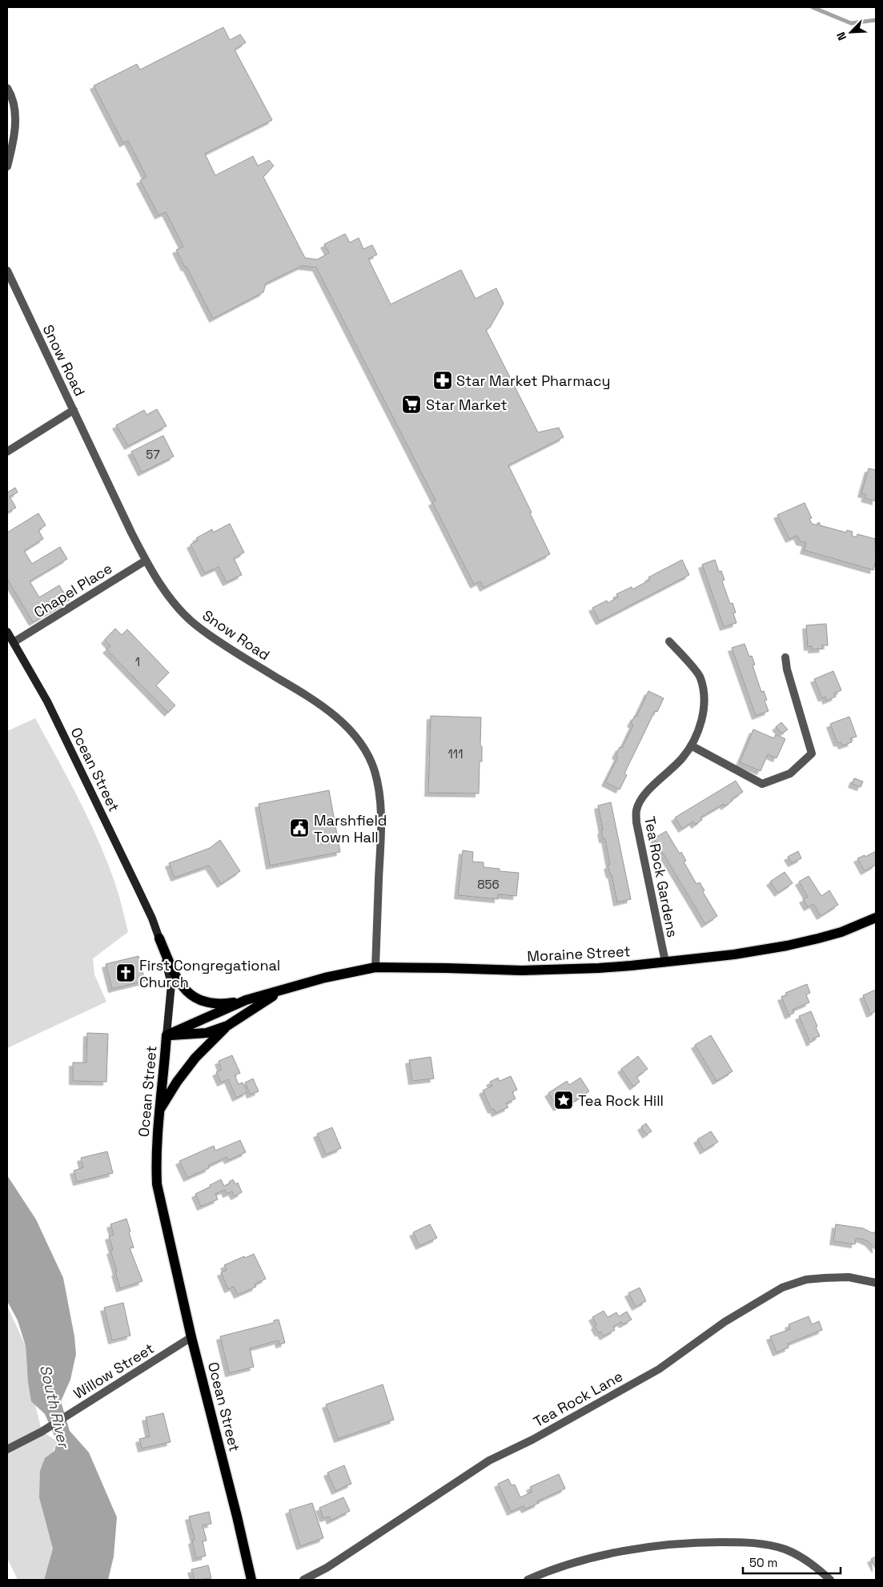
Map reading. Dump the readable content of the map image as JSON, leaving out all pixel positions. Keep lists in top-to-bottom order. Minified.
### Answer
{"streets":{"main road":["Ocean Street","Moraine Street"],"street":["Snow Road","Chapel Place","Tea Rock Gardens","Willow Street","Tea Rock Lane"]},"crossings":[["Snow Road","Chapel Place"],["Snow Road","Moraine Street"],["Chapel Place","Ocean Street"],["Ocean Street","Moraine Street"],["Ocean Street","Willow Street"],["Tea Rock Gardens","Moraine Street"]],"water":["South River"],"places":{"pharmacy":["Star Market Pharmacy"],"supermarket":["Star Market"],"public building":["Marshfield Town Hall"],"church":["First Congregational Church"],"place":["Tea Rock Hill"]},"house_numbers":["57","1","111","856"],"scale_bar":"50 m","north":"bottom left"}
